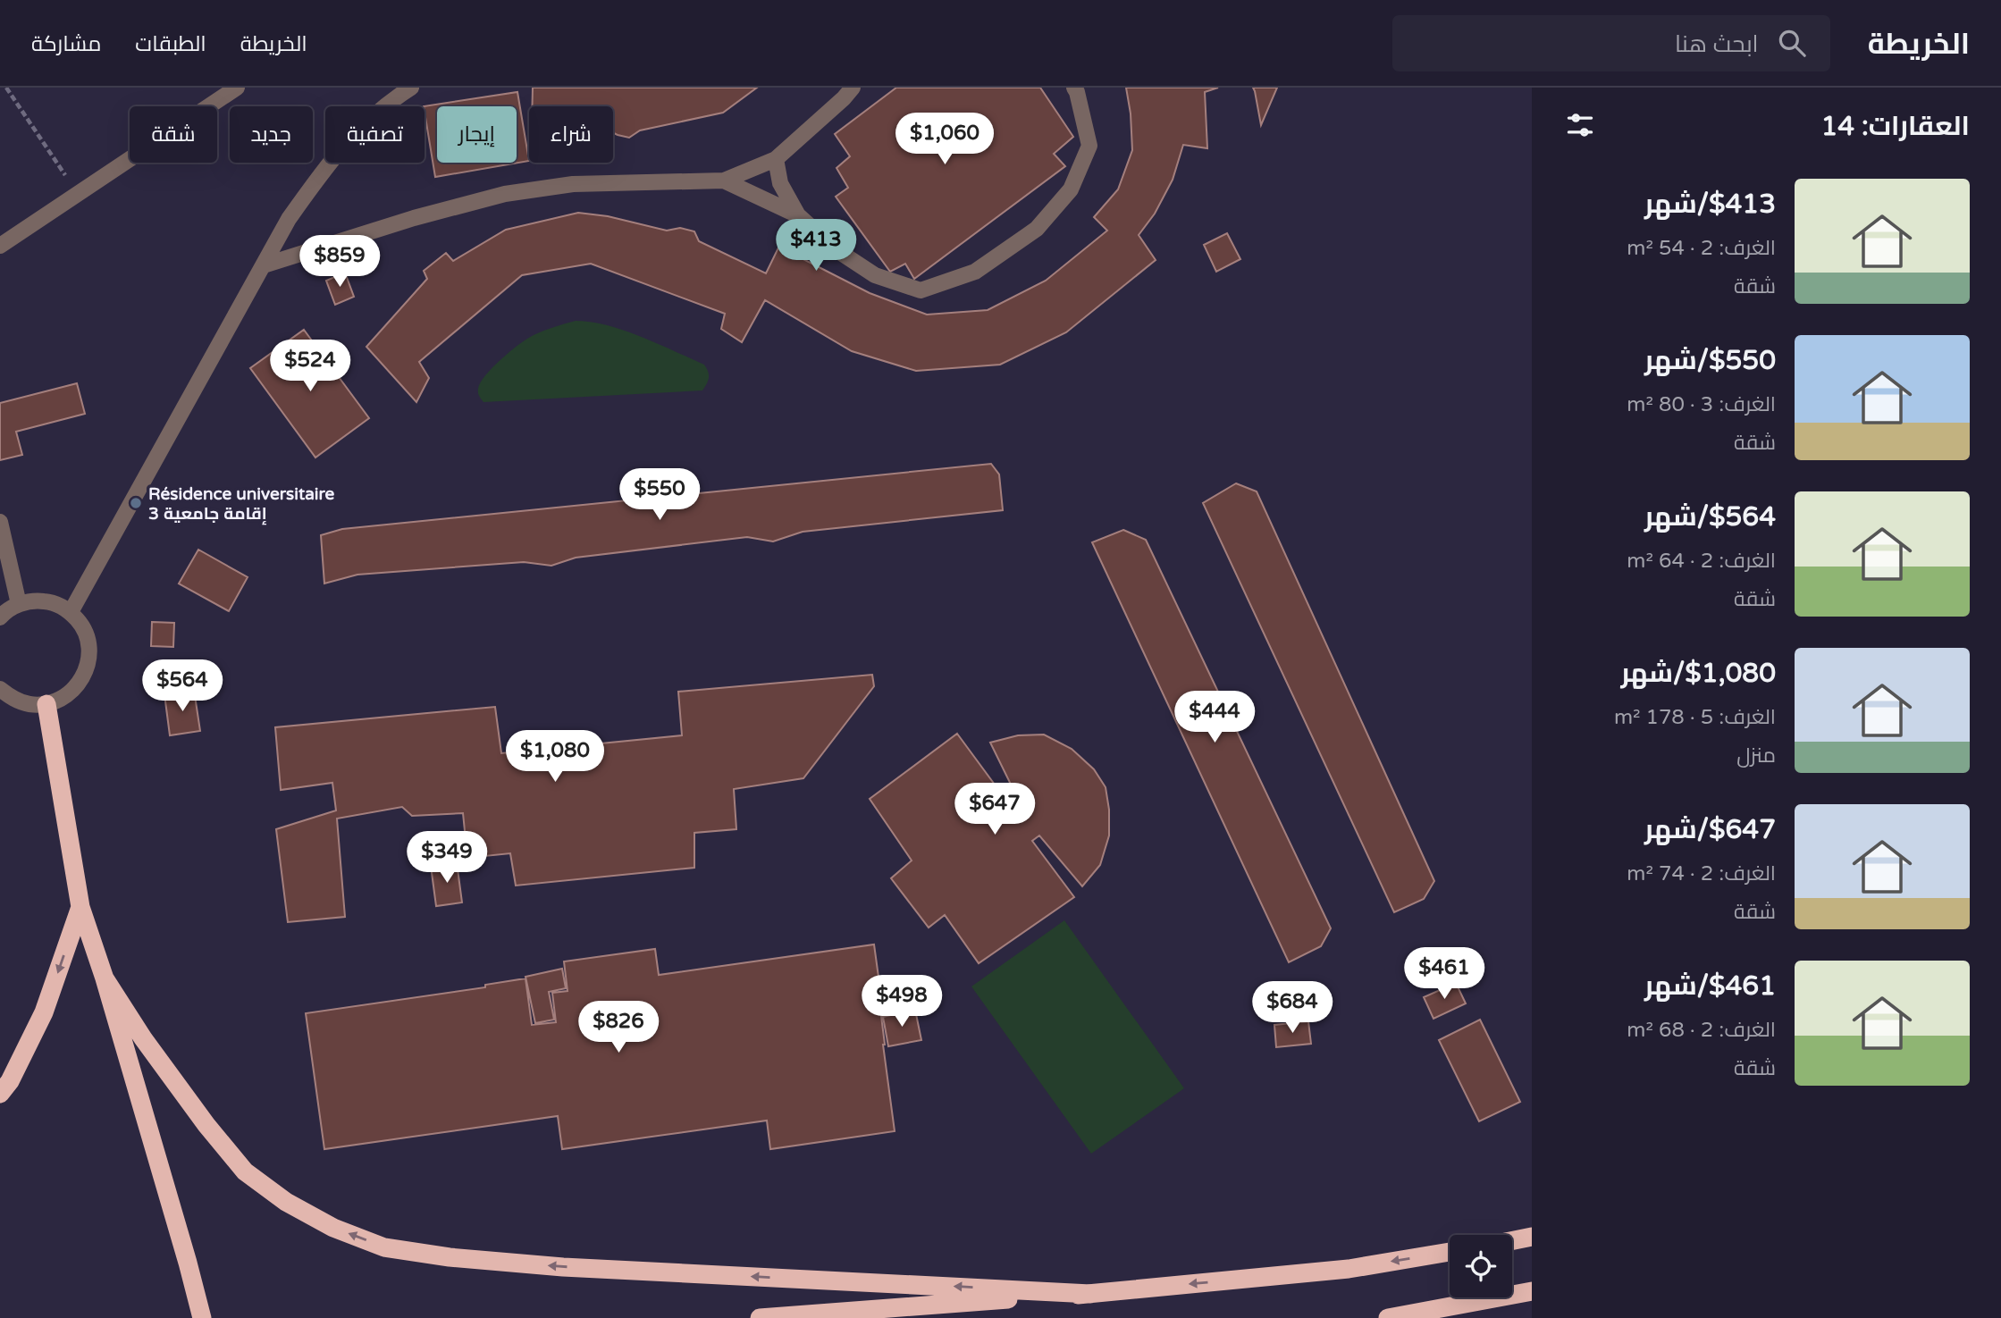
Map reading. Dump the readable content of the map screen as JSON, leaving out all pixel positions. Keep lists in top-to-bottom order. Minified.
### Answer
{"places":["Résidence universitaire إقامة جامعية 3"],"page":{"header":"الخريطة","search":"ابحث هنا","nav":["الخريطة","الطبقات","مشاركة"],"heading":"العقارات: 14","chip":["شراء","إيجار","تصفية","جديد","شقة"],"price":["$1,060","$413","$859","$524","$550","$564","$444","$1,080","$647","$349","$461","$498","$684","$826"],"list":[{"name":"$413/شهر","note":"الغرف: 2 · 54 m² · شقة"},{"name":"$550/شهر","note":"الغرف: 3 · 80 m² · شقة"},{"name":"$564/شهر","note":"الغرف: 2 · 64 m² · شقة"},{"name":"$1,080/شهر","note":"الغرف: 5 · 178 m² · منزل"},{"name":"$647/شهر","note":"الغرف: 2 · 74 m² · شقة"},{"name":"$461/شهر","note":"الغرف: 2 · 68 m² · شقة"}]}}
